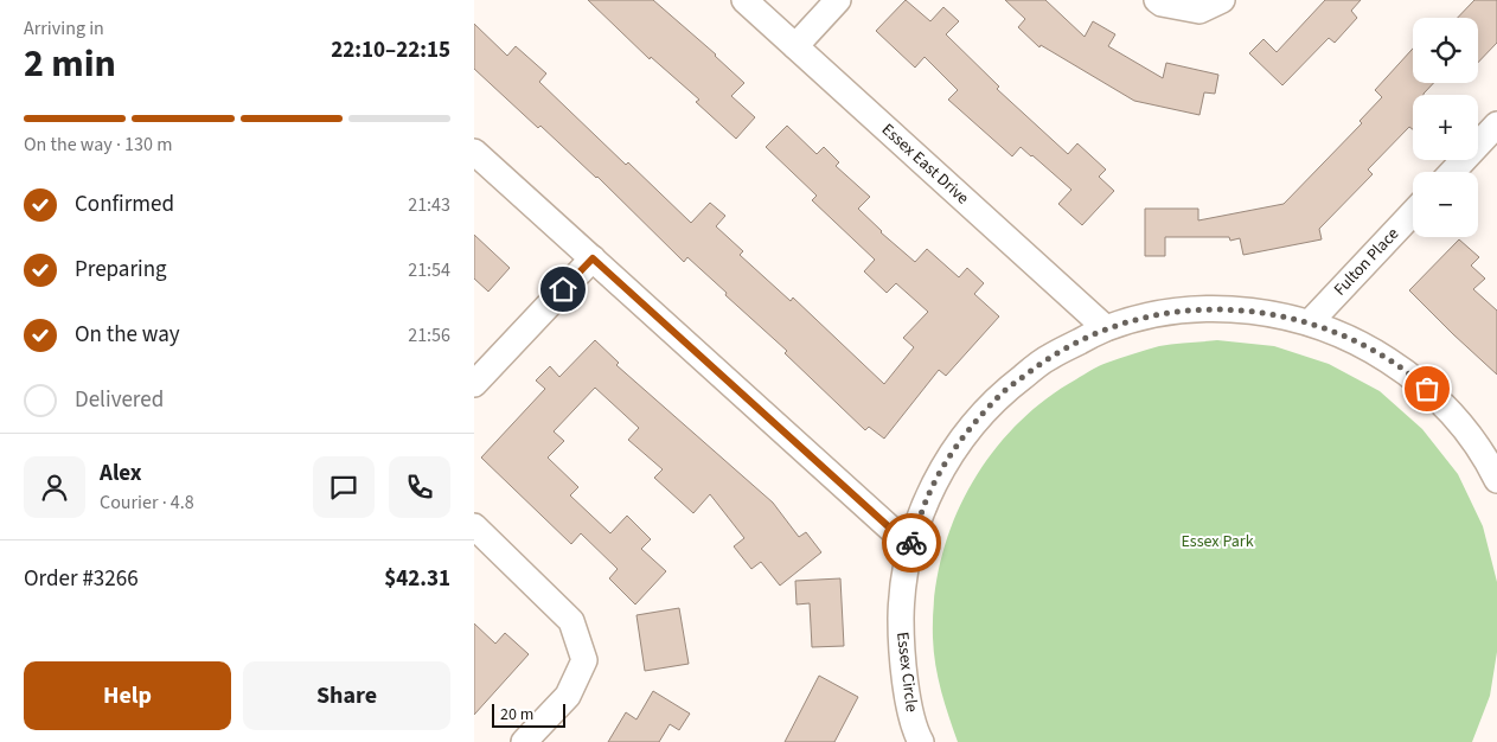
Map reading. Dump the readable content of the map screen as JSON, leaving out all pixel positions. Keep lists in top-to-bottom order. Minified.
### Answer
{"streets":{"street":["Essex East Drive","Fulton Place","Essex Circle"]},"crossings":[["Essex East Drive","Essex Circle"],["Fulton Place","Essex Circle"]],"parks":["Essex Park"],"scale_bar":"20 m","page":{"heading":["2 min","Arriving in","22:10–22:15"],"panel":["Alex","Courier · 4.8","Order #3266","$42.31"],"map_buttons":["+","−"],"bar":"On the way · 130 m","list":[["Confirmed","21:43"],["Preparing","21:54"],["On the way","21:56"],"Delivered"],"buttons":["Help","Share"],"scale":"20 m"}}
